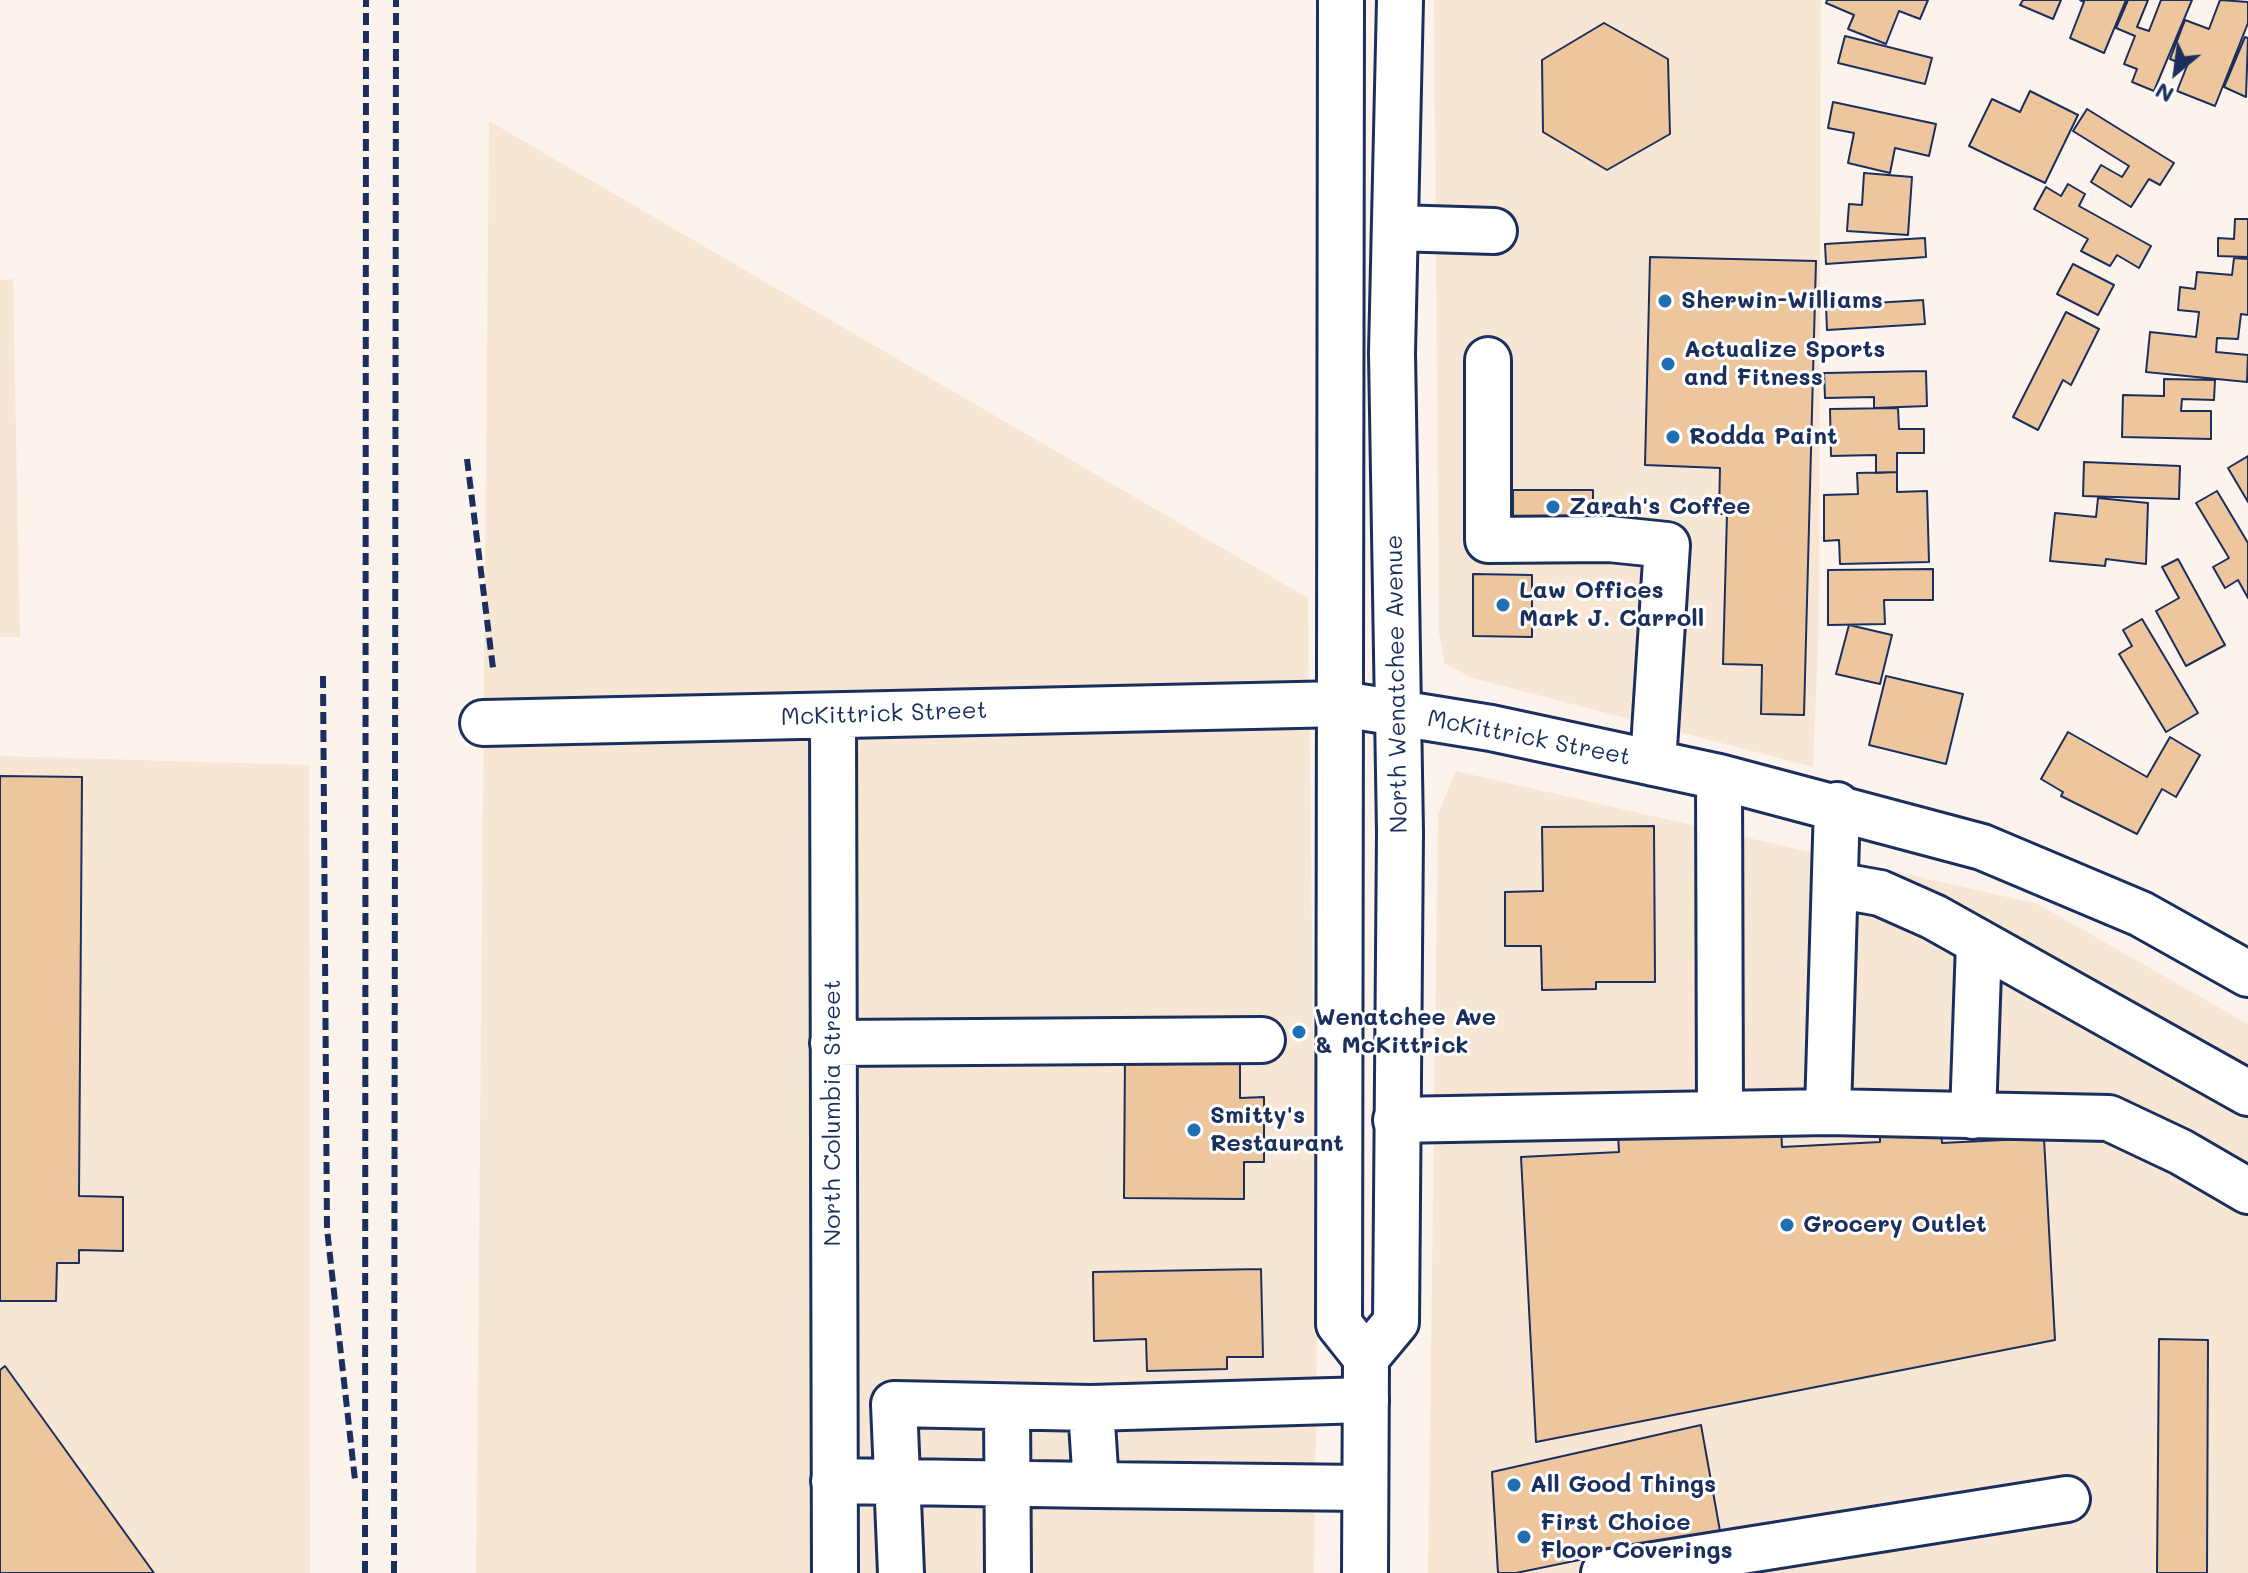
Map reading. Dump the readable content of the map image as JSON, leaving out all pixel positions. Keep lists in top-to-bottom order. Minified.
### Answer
{"streets":{"main road":["North Wenatchee Avenue","McKittrick Street","North Columbia Street"]},"crossings":[["North Wenatchee Avenue","McKittrick Street"],["McKittrick Street","North Columbia Street"]],"places":["Sherwin-Williams","Actualize Sports and Fitness","Rodda Paint","Zarah's Coffee","Law Offices Mark J. Carroll","Wenatchee Ave & McKittrick","Smitty's Restaurant","Grocery Outlet","All Good Things","First Choice Floor Coverings"],"north":"bottom left"}
